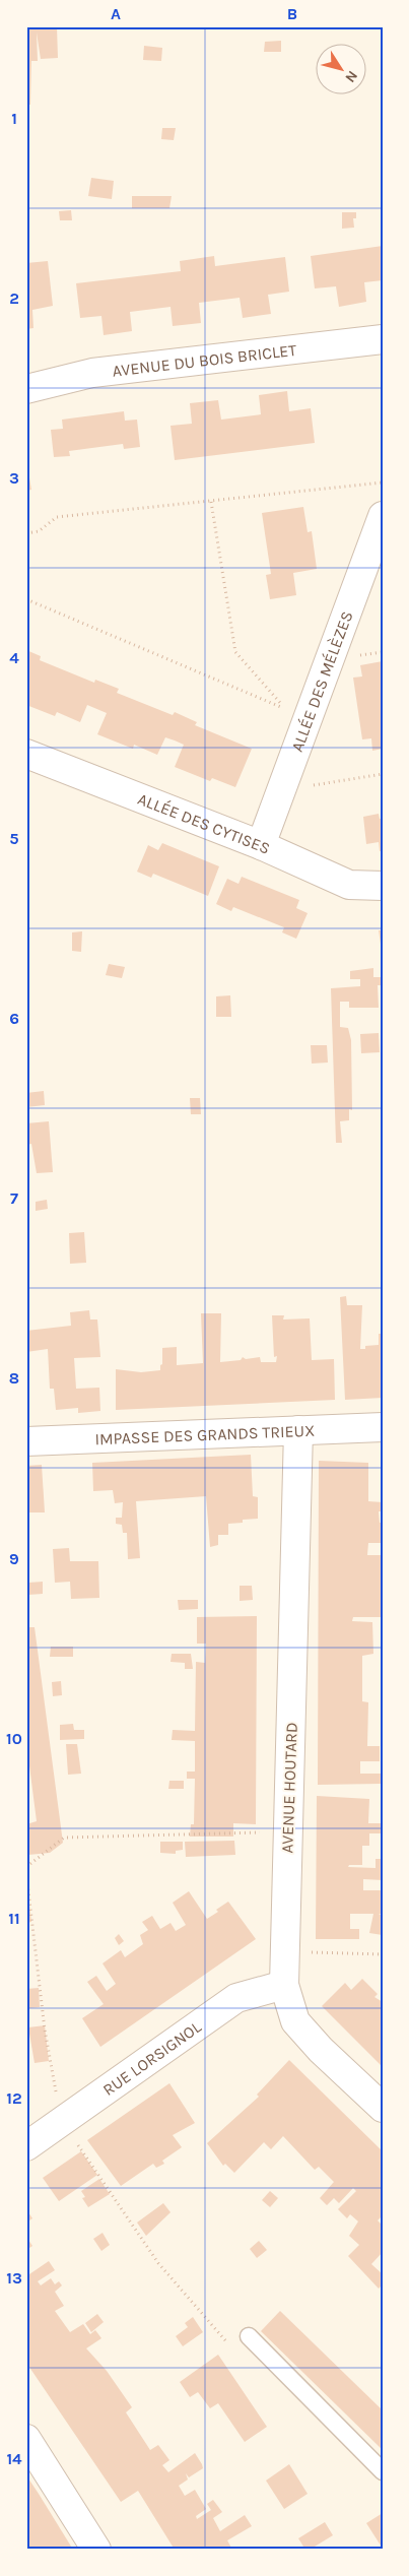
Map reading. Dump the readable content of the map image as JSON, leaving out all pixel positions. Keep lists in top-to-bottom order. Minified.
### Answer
{"streets":{"street":["AVENUE DU BOIS BRICLET","ALLÉE DES MÉLÈZES","ALLÉE DES CYTISES","IMPASSE DES GRANDS TRIEUX","AVENUE HOUTARD","RUE LORSIGNOL"]},"crossings":[["ALLÉE DES MÉLÈZES","ALLÉE DES CYTISES"],["IMPASSE DES GRANDS TRIEUX","AVENUE HOUTARD"],["AVENUE HOUTARD","RUE LORSIGNOL"]],"north":"bottom right","grid":{"columns":["A","B"],"rows":["1","2","3","4","5","6","7","8","9","10","11","12","13","14"]}}
